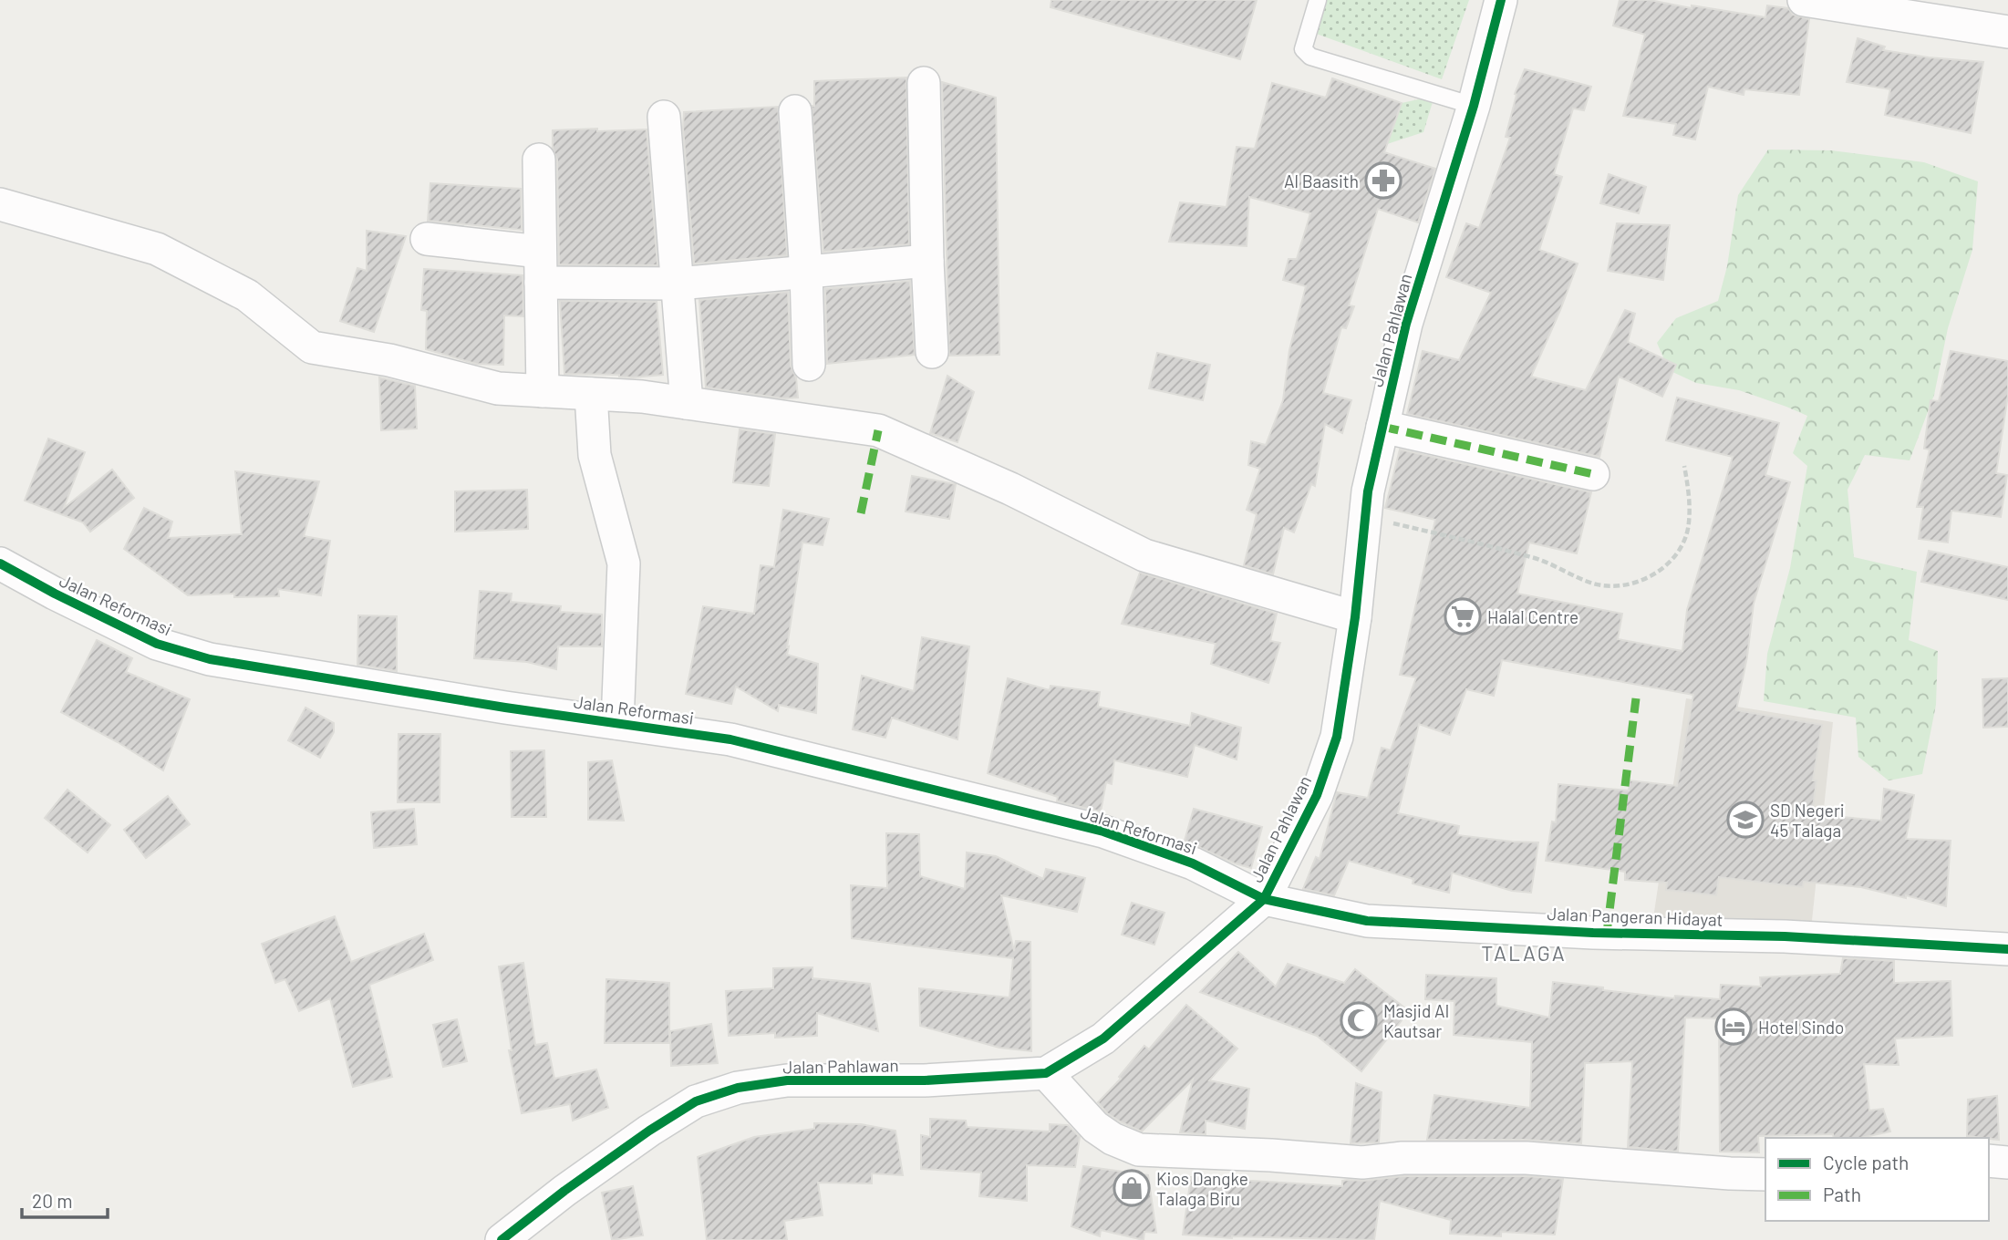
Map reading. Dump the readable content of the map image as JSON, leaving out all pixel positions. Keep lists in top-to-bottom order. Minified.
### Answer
{"streets":{"street":["Jalan Pahlawan","Jalan Reformasi","Jalan Pangeran Hidayat"]},"crossings":[["Jalan Pahlawan","Jalan Reformasi"],["Jalan Pahlawan","Jalan Pangeran Hidayat"],["Jalan Reformasi","Jalan Pangeran Hidayat"]],"districts":["TALAGA"],"places":{"pharmacy":["Al Baasith"],"supermarket":["Halal Centre"],"school or university":["SD Negeri 45 Talaga"],"mosque":["Masjid Al Kautsar"],"hotel":["Hotel Sindo"],"shop":["Kios Dangke Talaga Biru"]},"legend":["Cycle path","Path"],"scale_bar":"20 m"}
